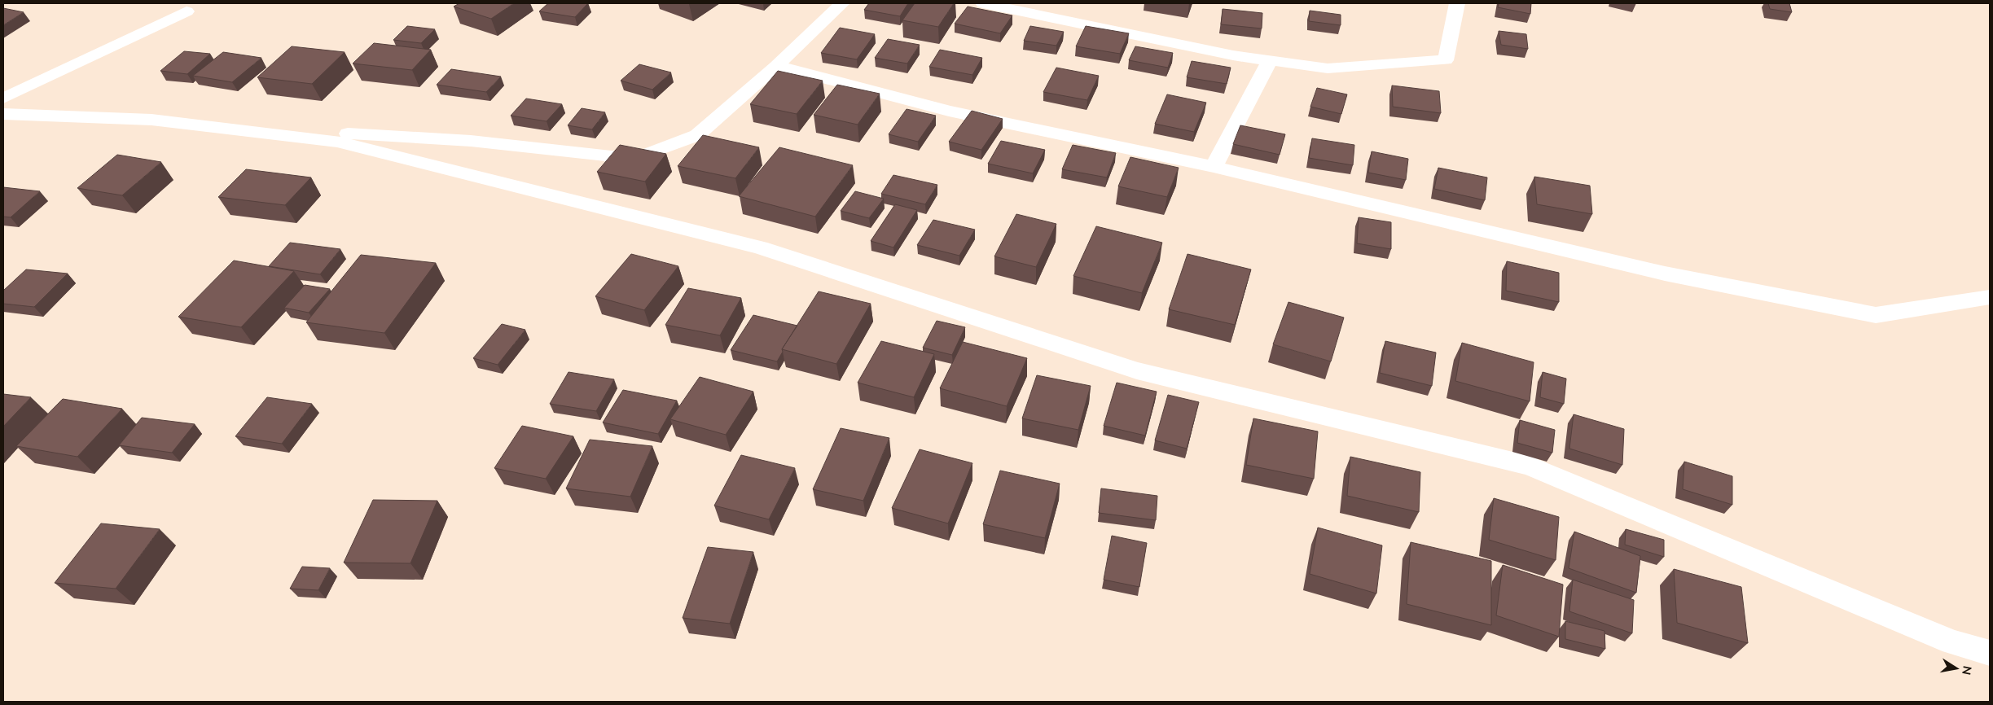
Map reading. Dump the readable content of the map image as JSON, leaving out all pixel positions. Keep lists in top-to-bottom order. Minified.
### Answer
{"north":"right"}
